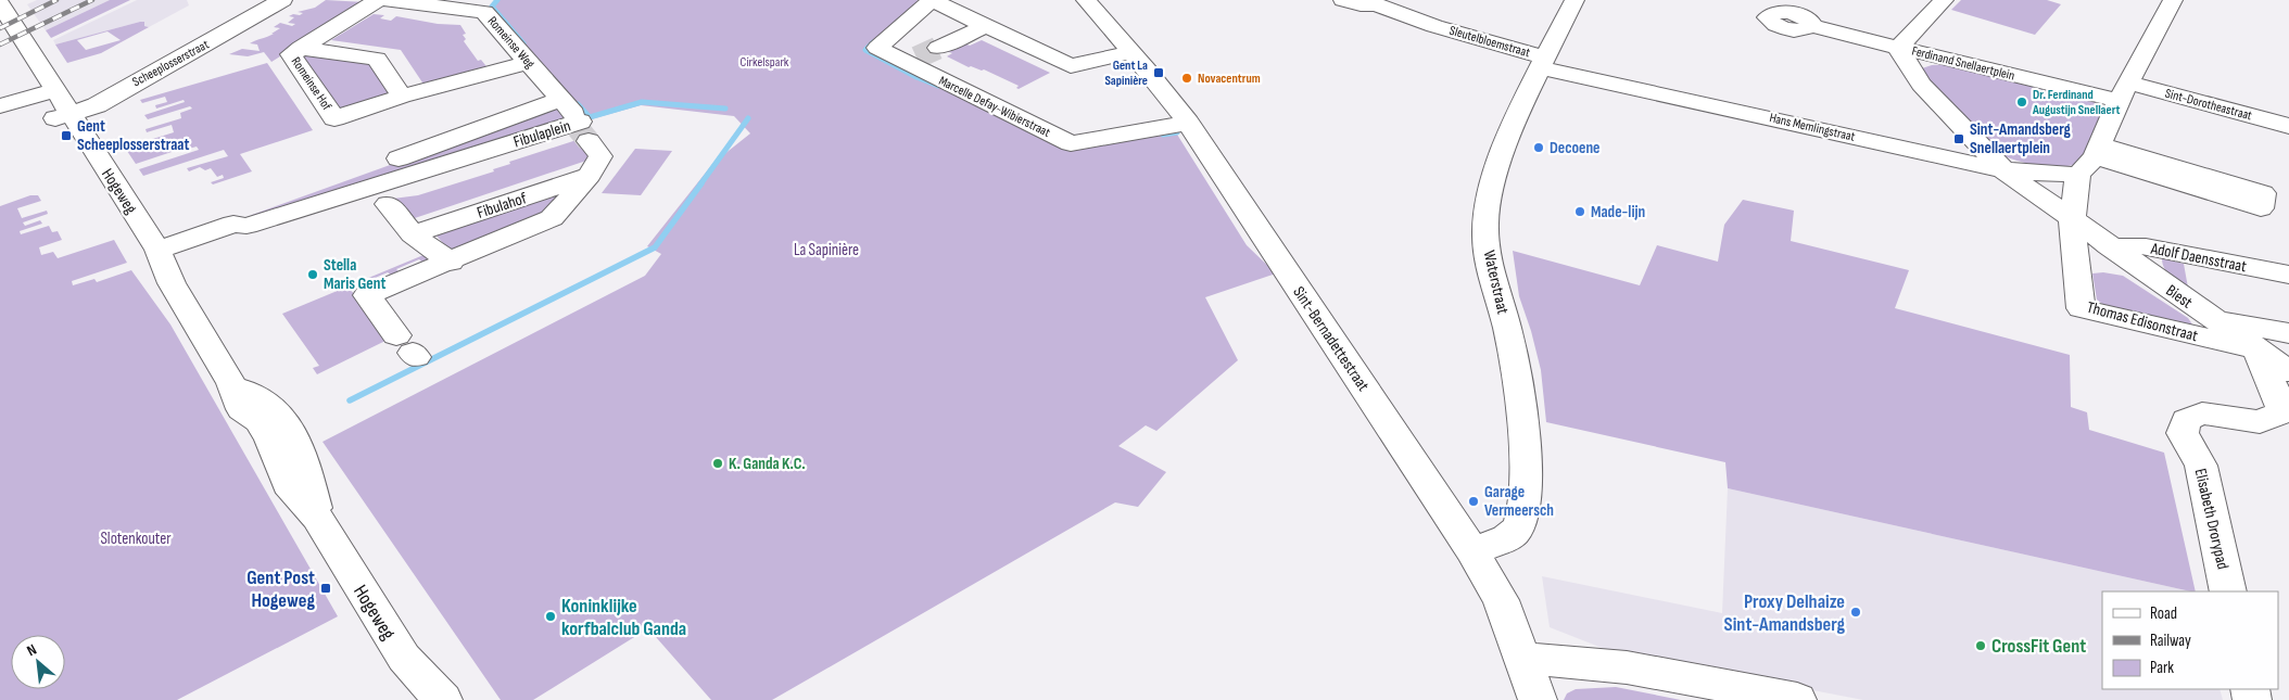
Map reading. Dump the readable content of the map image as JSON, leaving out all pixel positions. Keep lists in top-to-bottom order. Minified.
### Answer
{"streets":{"street":["Sleutelbloemstraat","Romeinse Weg","Scheeplosserstraat","Ferdinand Snellaertplein","Romeinse Hof","Sint-Dorotheastraat","Marcelle Defay-Wibierstraat","Hans Memlingstraat","Fibulaplein","Hogeweg","Fibulahof","Adolf Daensstraat","Waterstraat","Biest","Thomas Edisonstraat","Sint-Bernadettestraat","Elisabeth Drorypad"]},"crossings":[["Sleutelbloemstraat","Hans Memlingstraat"],["Sleutelbloemstraat","Waterstraat"],["Romeinse Weg","Romeinse Hof"],["Romeinse Weg","Fibulaplein"],["Scheeplosserstraat","Hogeweg"],["Ferdinand Snellaertplein","Sint-Dorotheastraat"],["Ferdinand Snellaertplein","Hans Memlingstraat"],["Marcelle Defay-Wibierstraat","Sint-Bernadettestraat"],["Hans Memlingstraat","Waterstraat"],["Hans Memlingstraat","Biest"],["Hans Memlingstraat","Thomas Edisonstraat"],["Fibulaplein","Hogeweg"],["Fibulaplein","Fibulahof"],["Adolf Daensstraat","Biest"],["Waterstraat","Sint-Bernadettestraat"],["Biest","Thomas Edisonstraat"],["Biest","Elisabeth Drorypad"],["Thomas Edisonstraat","Elisabeth Drorypad"]],"parks":["Cirkelspark","La Sapinière","Slotenkouter"],"places":{"transit":["Gent La Sapinière","Gent Scheeplosserstraat","Sint-Amandsberg Snellaertplein","Gent Post Hogeweg"],"other":["Novacentrum","Dr. Ferdinand Augustijn Snellaert","Decoene","Made-lijn","Stella Maris Gent","K. Ganda K.C.","Garage Vermeersch","Proxy Delhaize Sint-Amandsberg","Koninklijke korfbalclub Ganda","CrossFit Gent"]},"legend":["Road","Railway","Park"],"north":"top left"}
